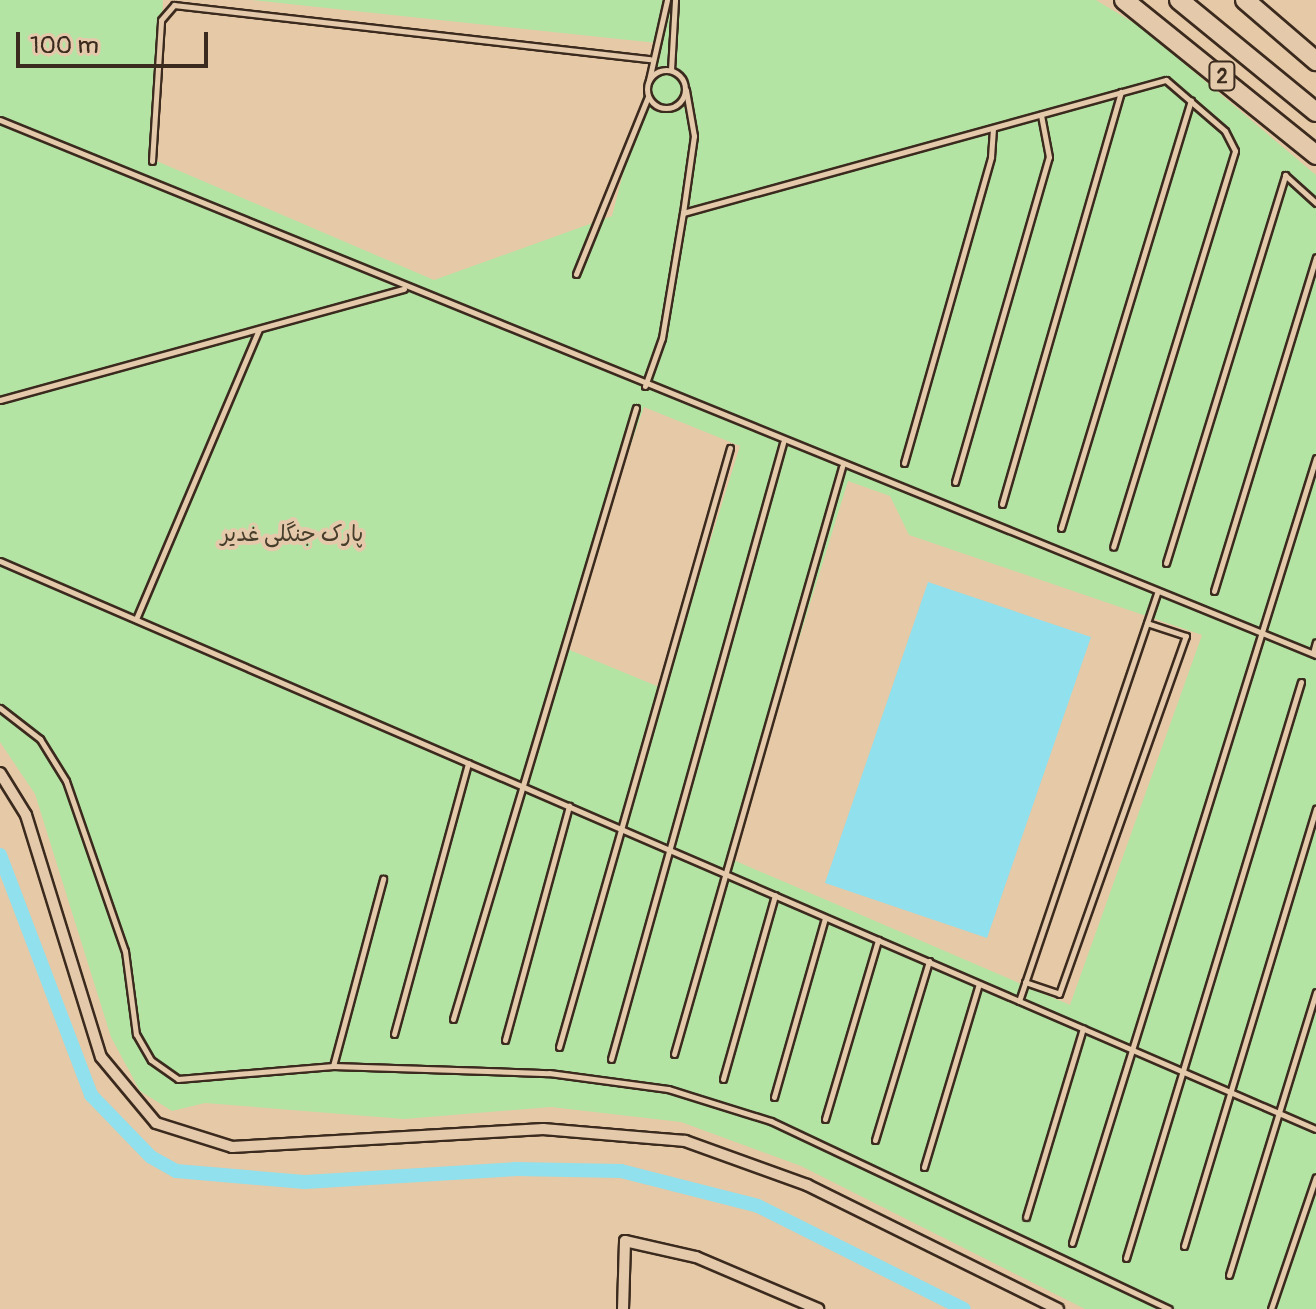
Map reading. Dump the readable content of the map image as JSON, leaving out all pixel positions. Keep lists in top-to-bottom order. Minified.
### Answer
{"streets":{"highway":["2"]},"parks":["پارک جنگلی غدیر"],"scale_bar":"100 m"}
